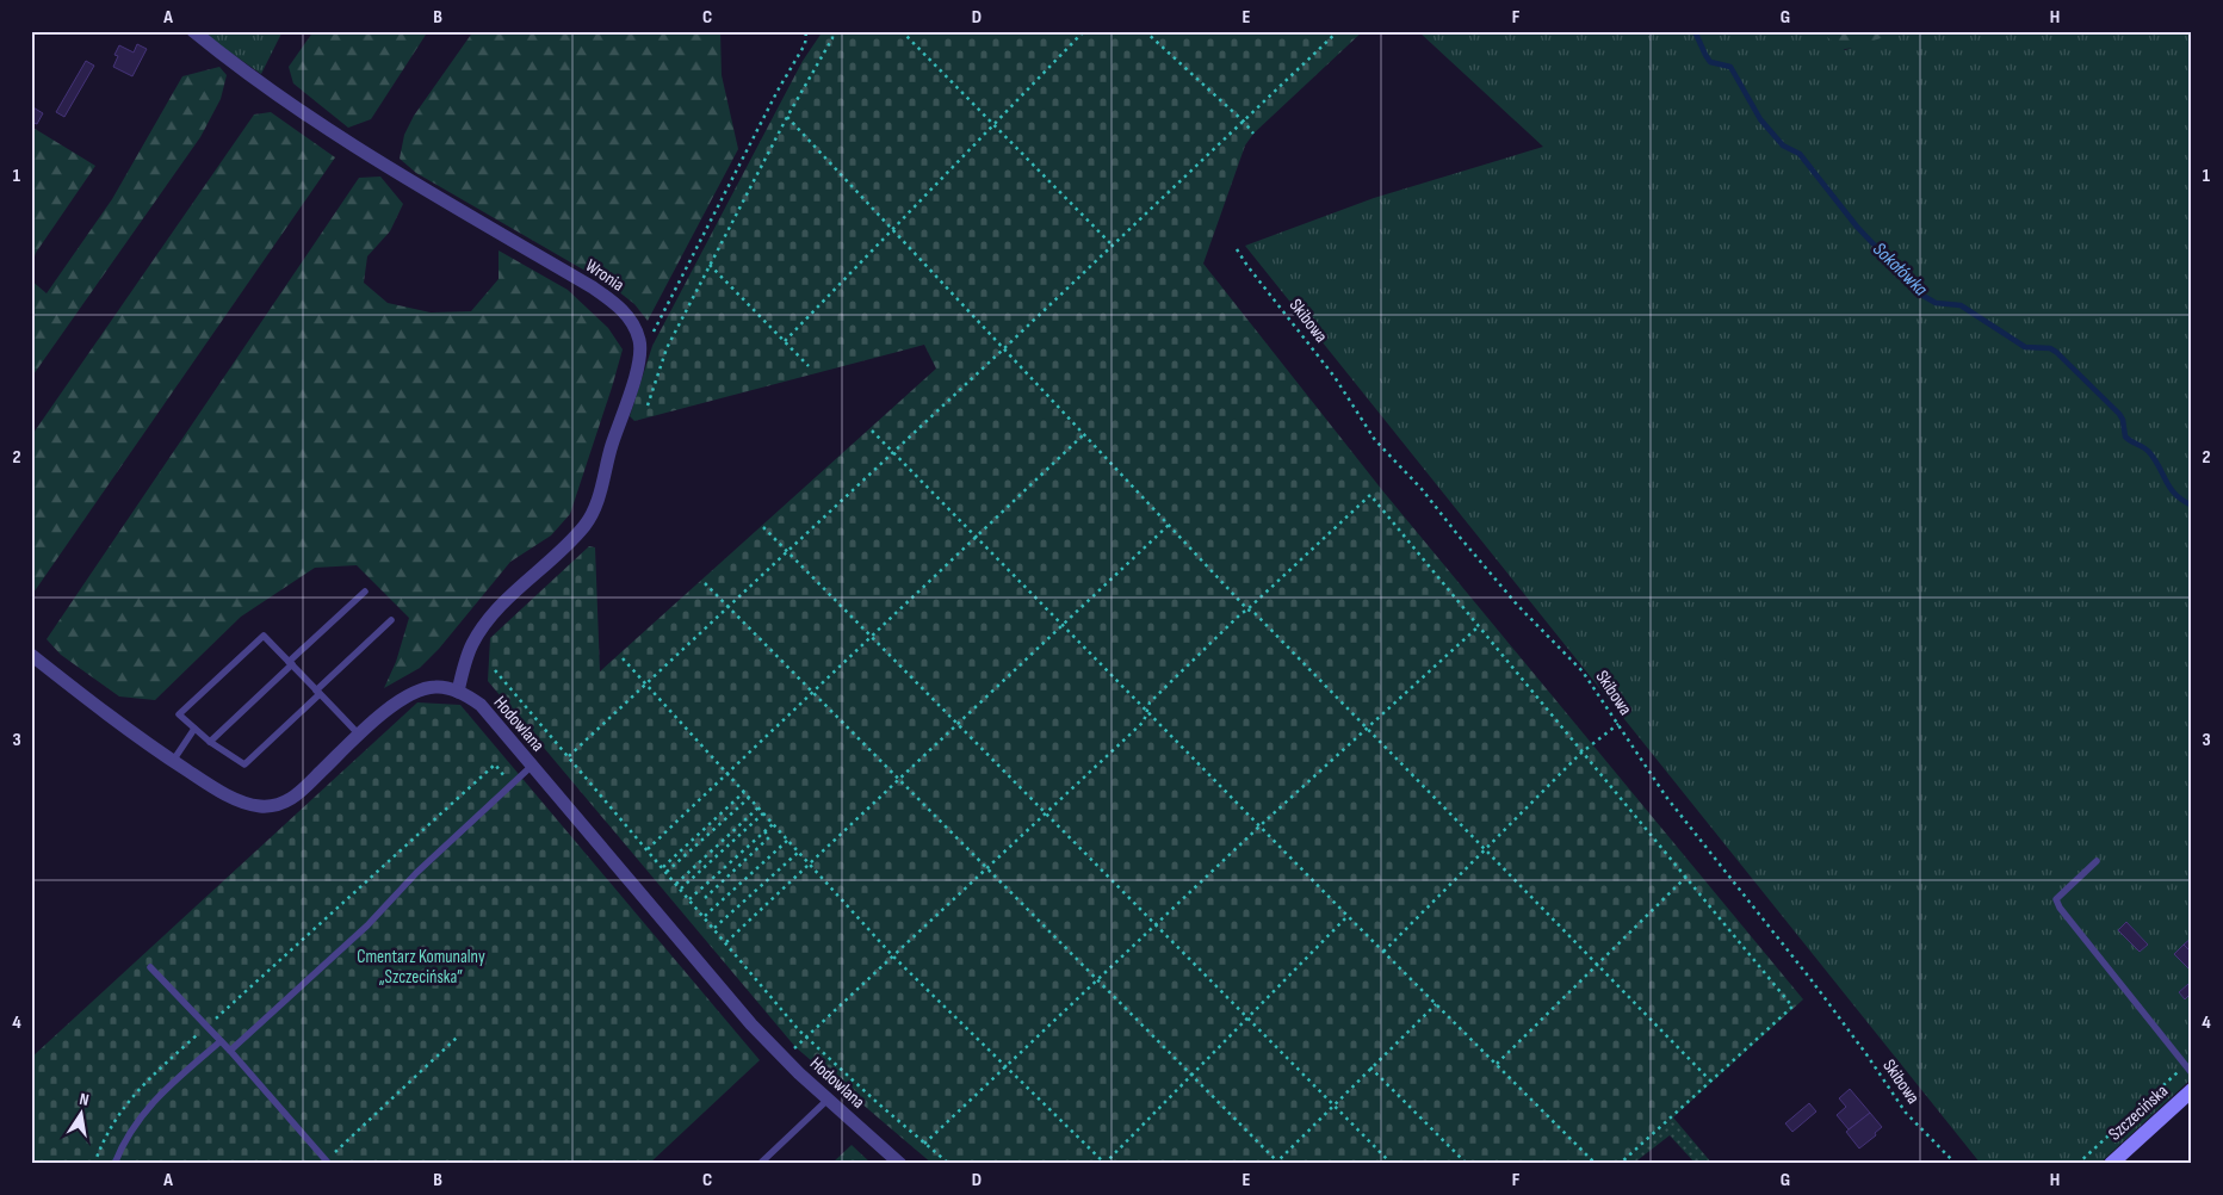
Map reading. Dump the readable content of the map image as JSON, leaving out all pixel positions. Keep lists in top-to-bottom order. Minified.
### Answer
{"streets":{"main road":["Szczecińska"],"street":["Wronia","Hodowlana"],"path":["Skibowa"]},"water":["Sokołówka"],"parks":["Cmentarz Komunalny „Szczecińska”"],"north":"top","grid":{"columns":["A","B","C","D","E","F","G","H"],"rows":["1","2","3","4"]}}
